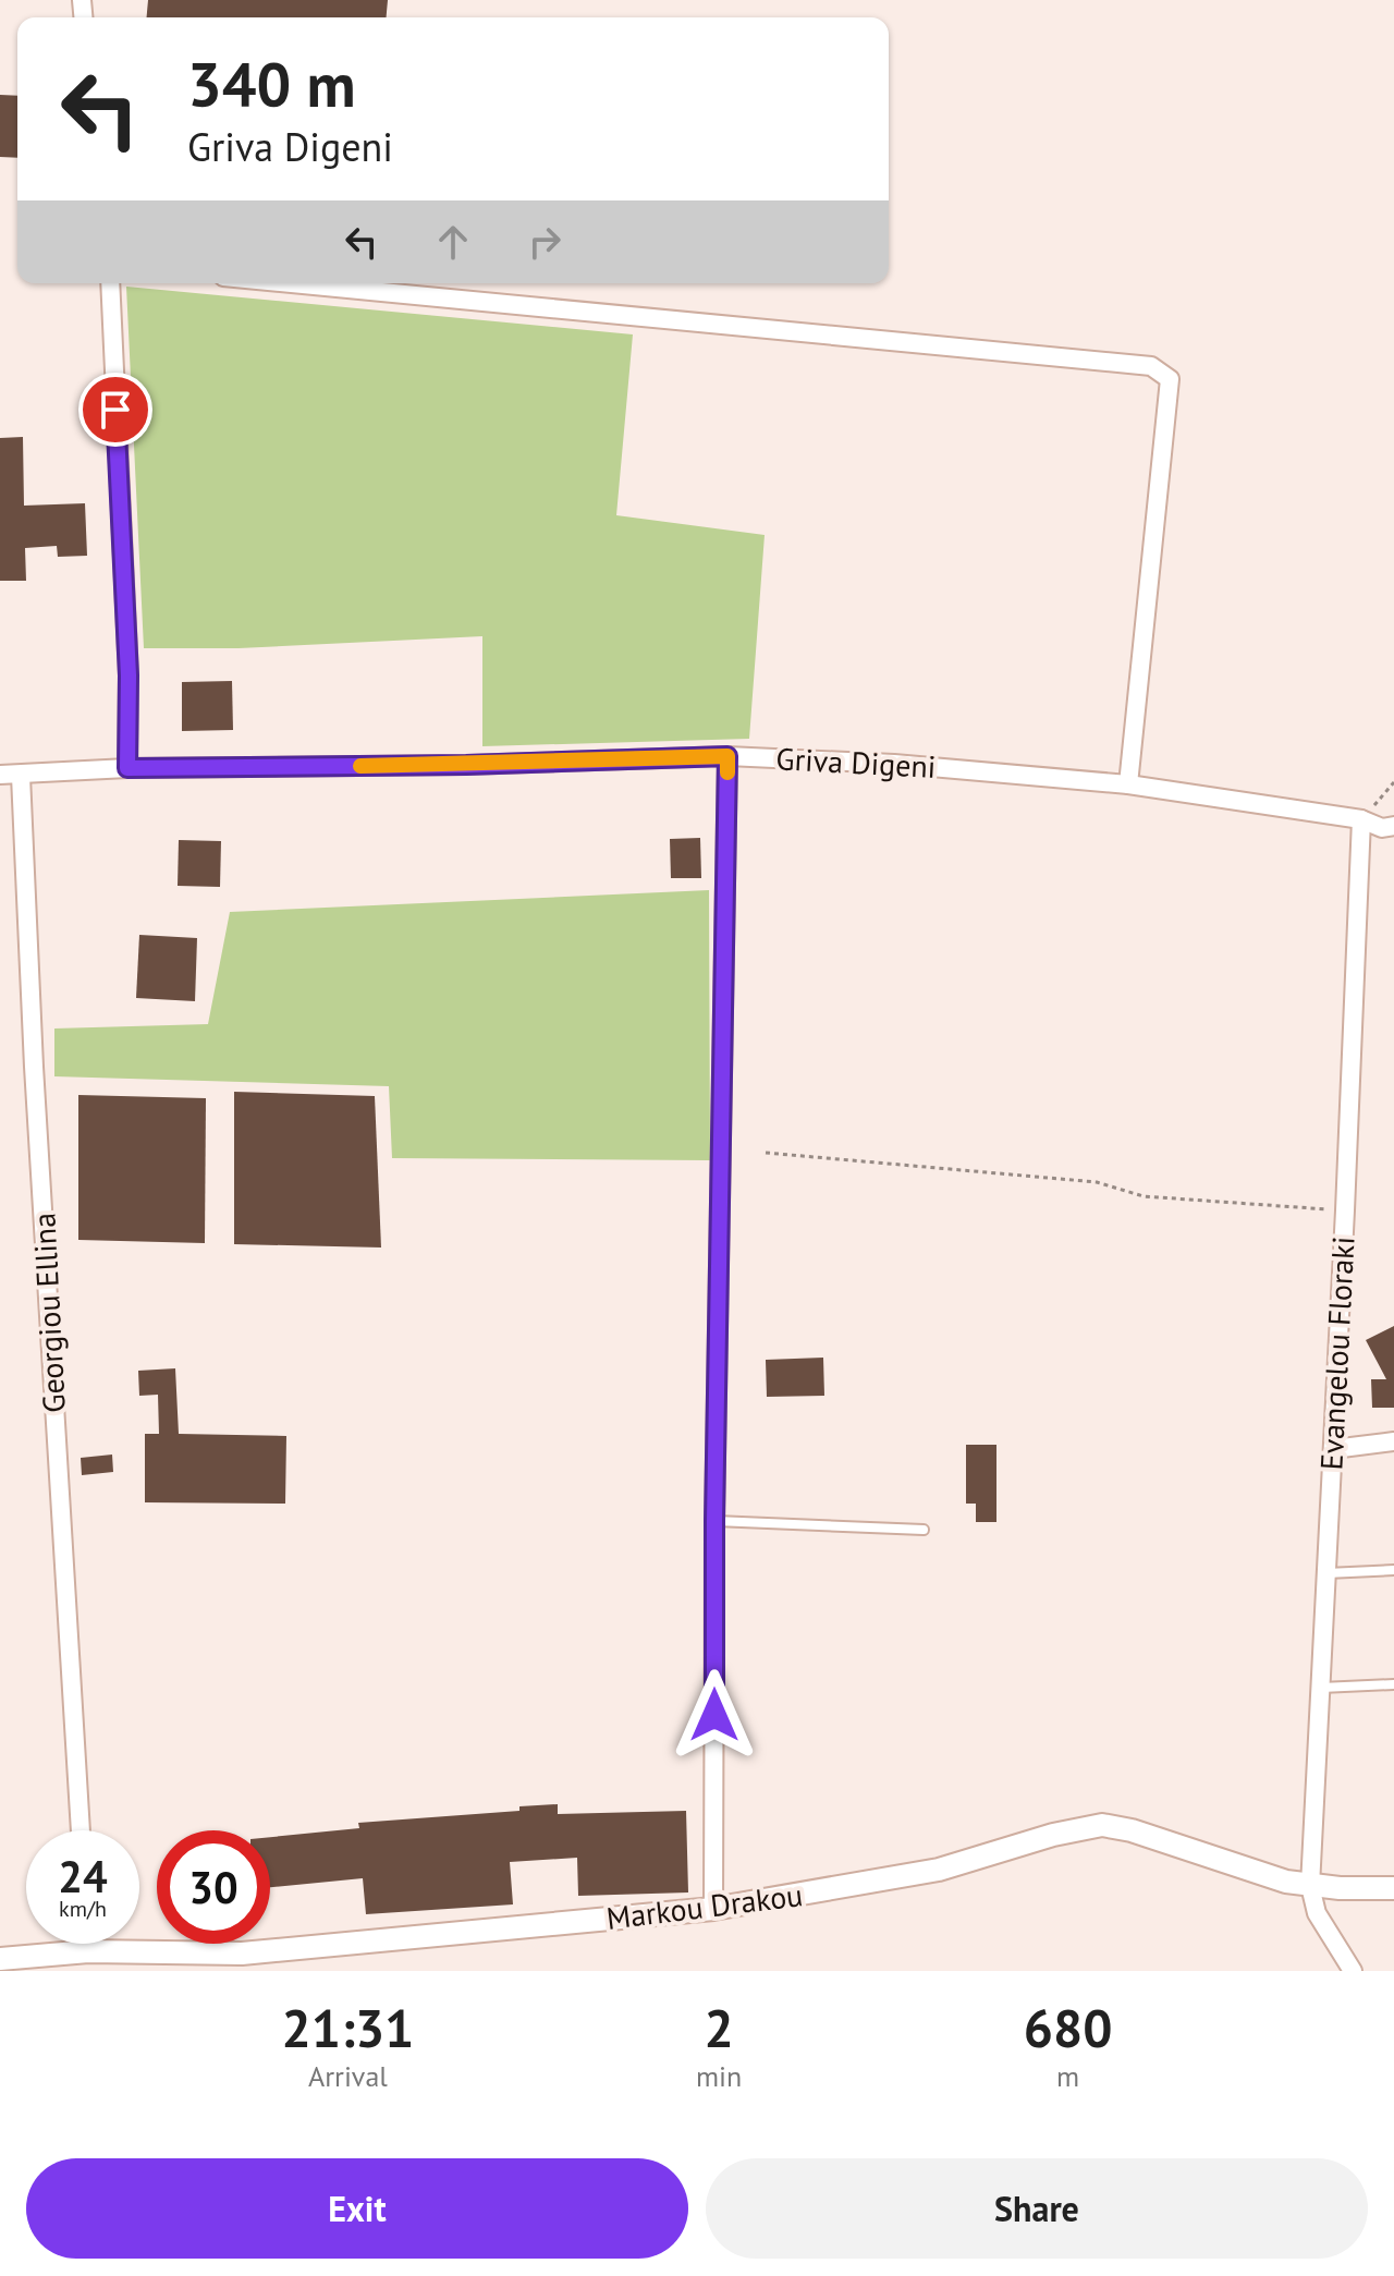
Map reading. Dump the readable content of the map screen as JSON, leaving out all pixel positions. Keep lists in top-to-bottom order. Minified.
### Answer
{"streets":{"street":["Griva Digeni","Georgiou Ellina","Evangelou Floraki","Markou Drakou"]},"crossings":[["Griva Digeni","Georgiou Ellina"],["Griva Digeni","Evangelou Floraki"],["Evangelou Floraki","Markou Drakou"]],"page":{"turn":["340 m","Griva Digeni"],"speed":"24 km/h","limit":"30","eta":["21:31","Arrival","2","min","680","m"],"buttons":["Exit","Share"]}}
